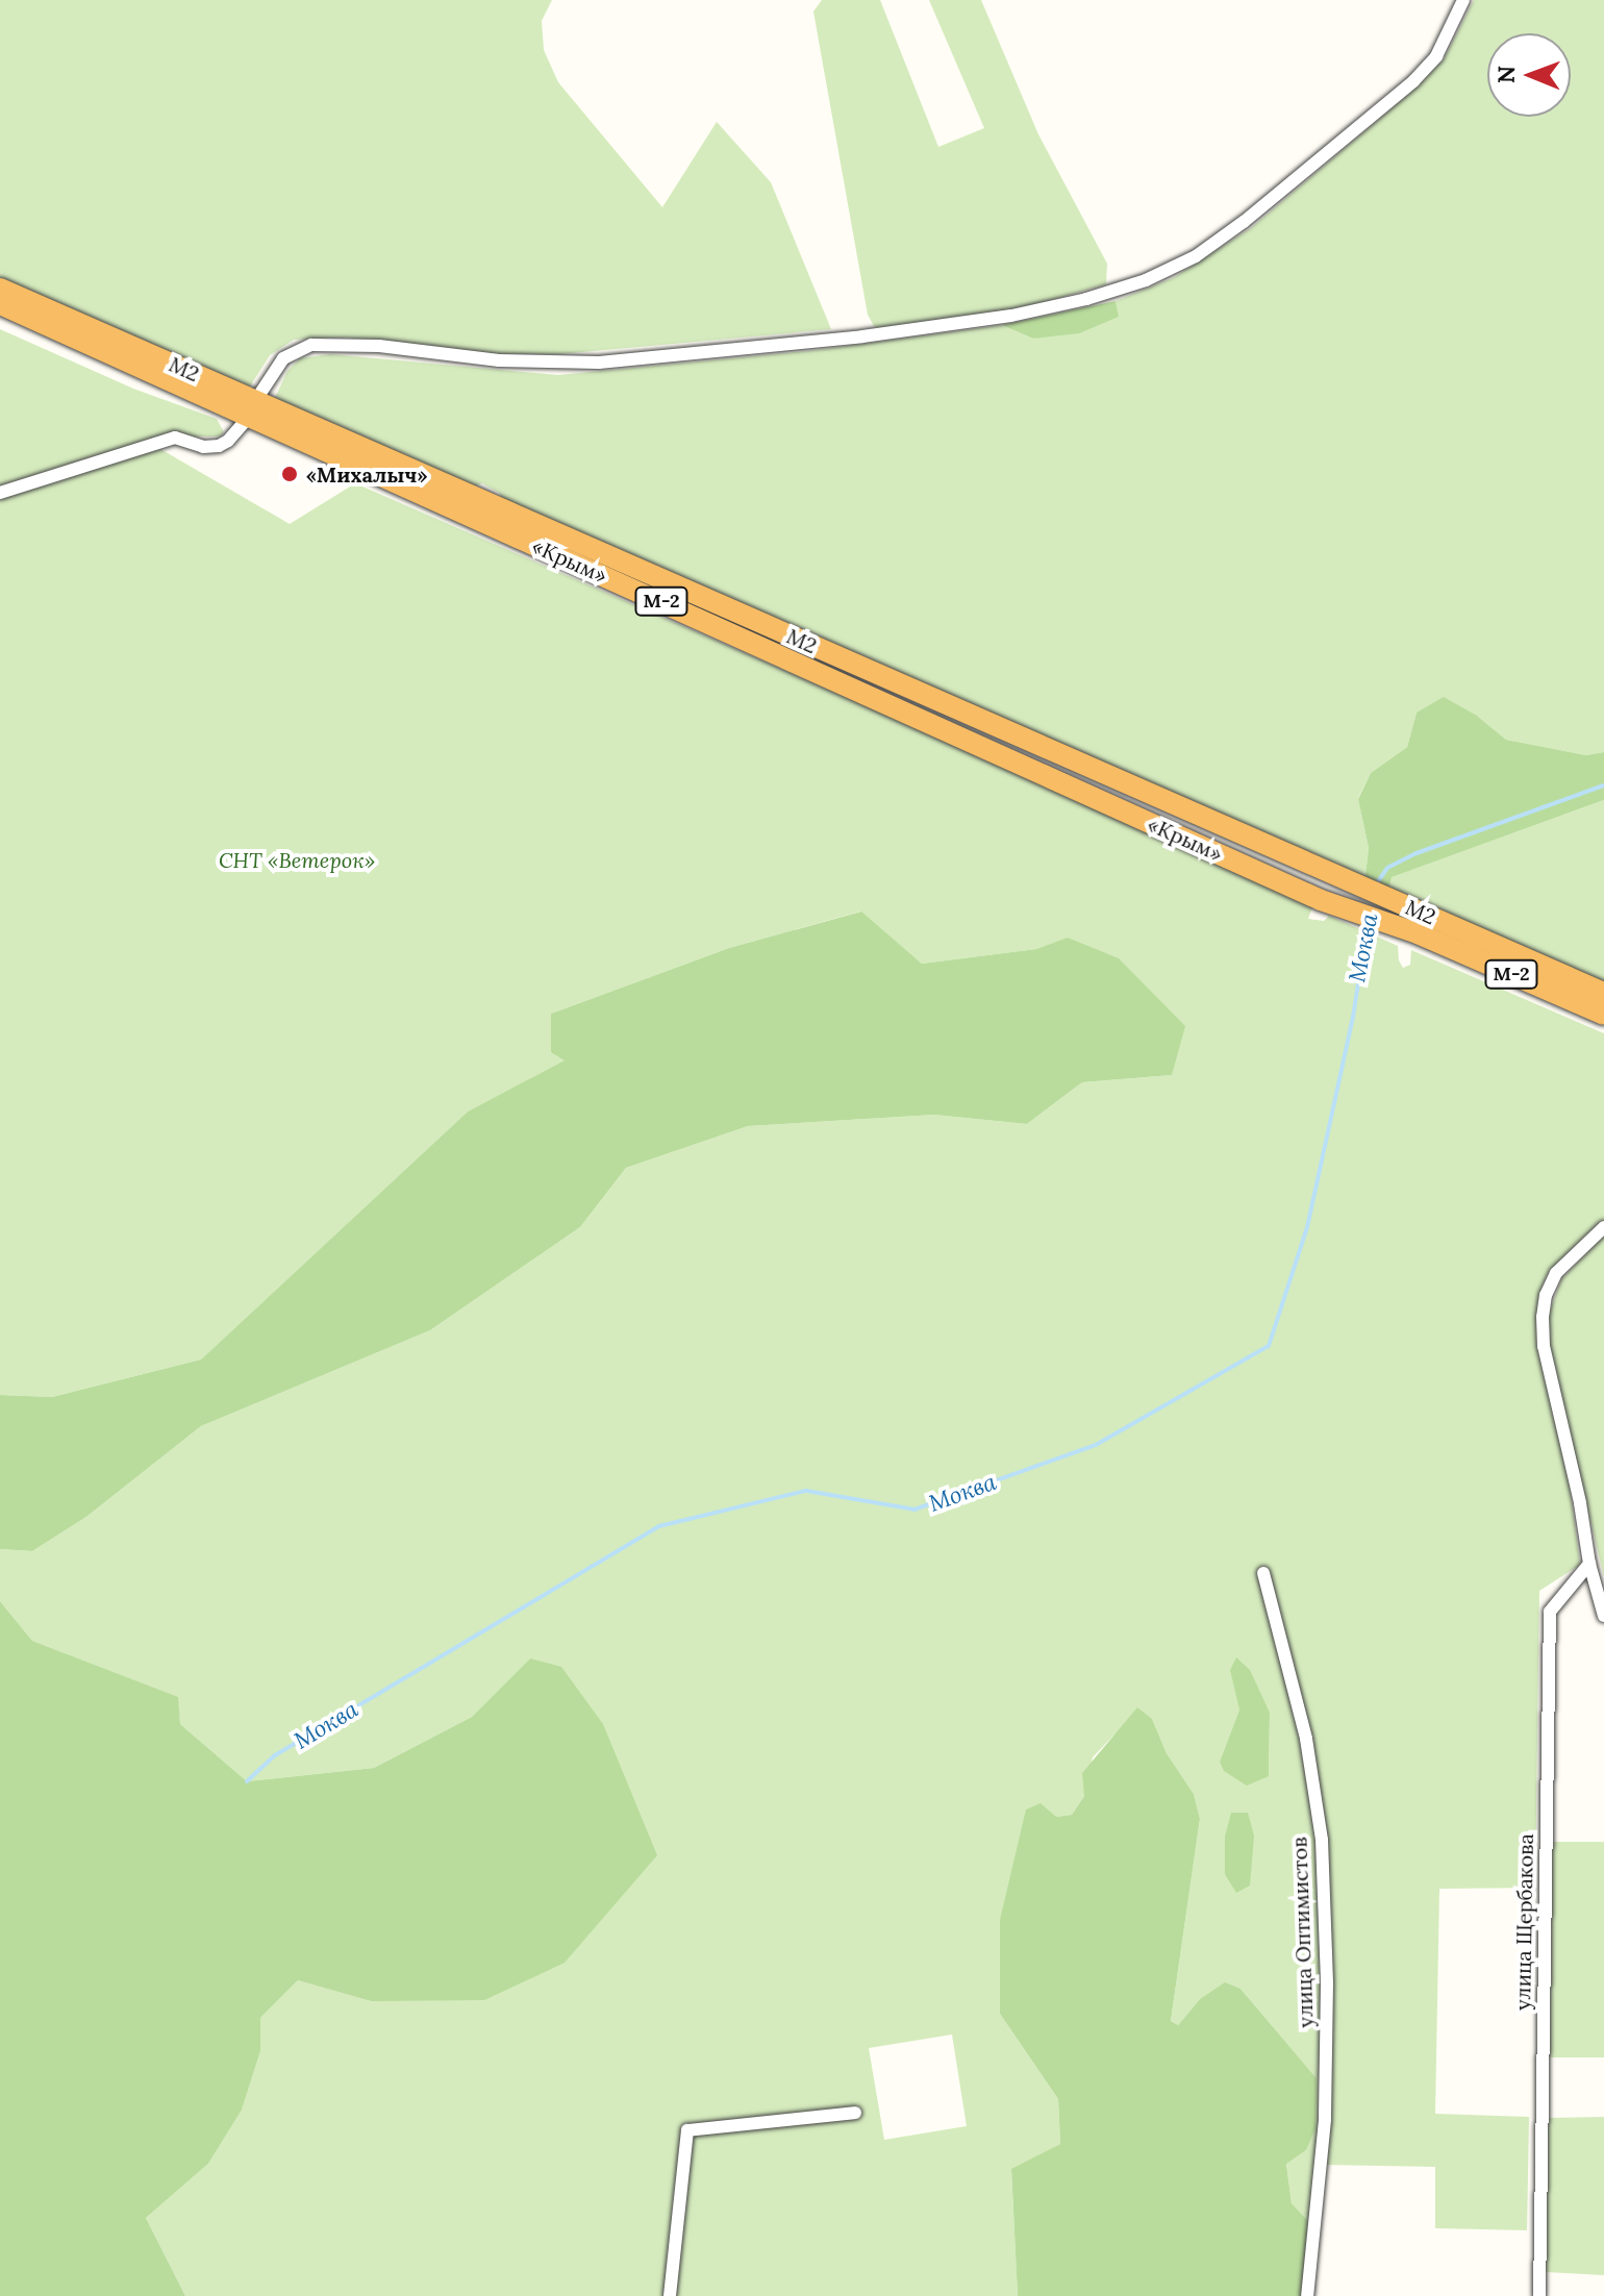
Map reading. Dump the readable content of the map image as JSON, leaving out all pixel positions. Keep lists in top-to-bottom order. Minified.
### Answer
{"streets":{"highway":["М2","«Крым»","М-2"],"street":["улица Щербакова","улица Оптимистов"]},"crossings":[["М2","«Крым»"]],"water":["Моква"],"parks":["СНТ «Ветерок»"],"places":["«Михалыч»"],"north":"left"}
